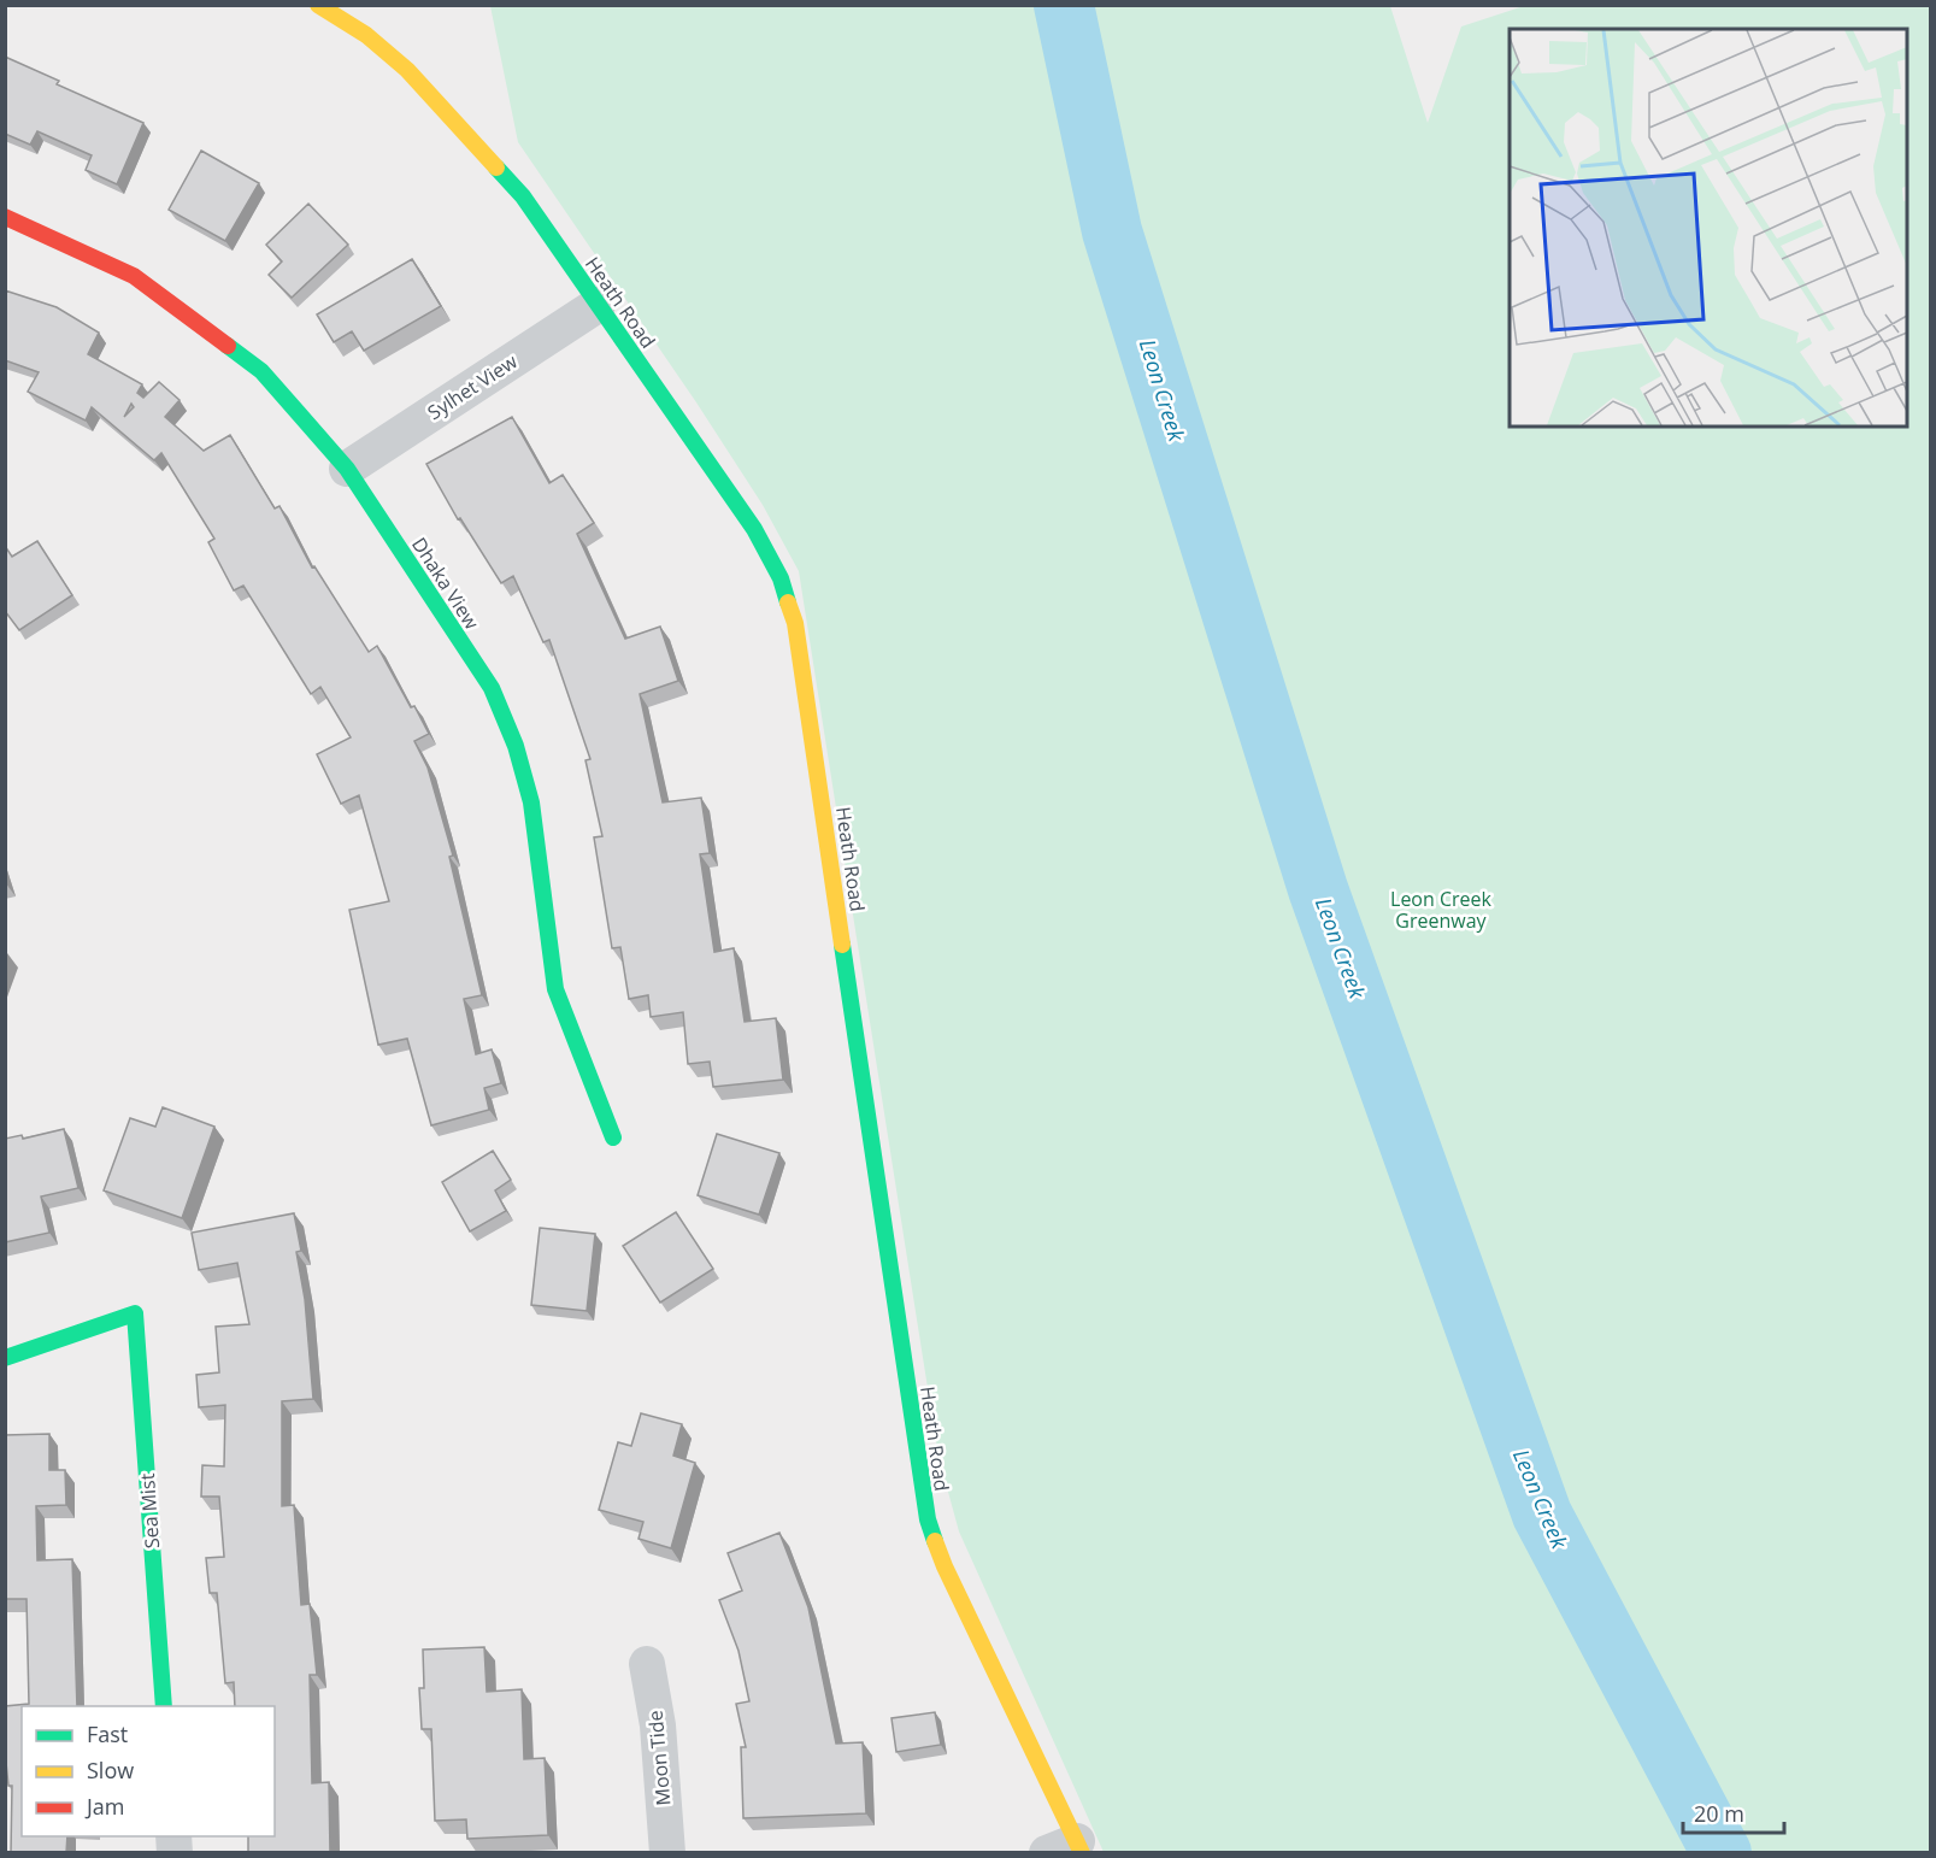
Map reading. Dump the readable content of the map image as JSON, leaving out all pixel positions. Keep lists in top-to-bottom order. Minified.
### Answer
{"streets":{"street":["Heath Road","Sylhet View","Dhaka View","Sea Mist","Moon Tide"]},"crossings":[["Heath Road","Sylhet View"],["Sylhet View","Dhaka View"]],"water":["Leon Creek"],"parks":["Leon Creek Greenway"],"legend":["Fast","Slow","Jam"],"scale_bar":"20 m"}
